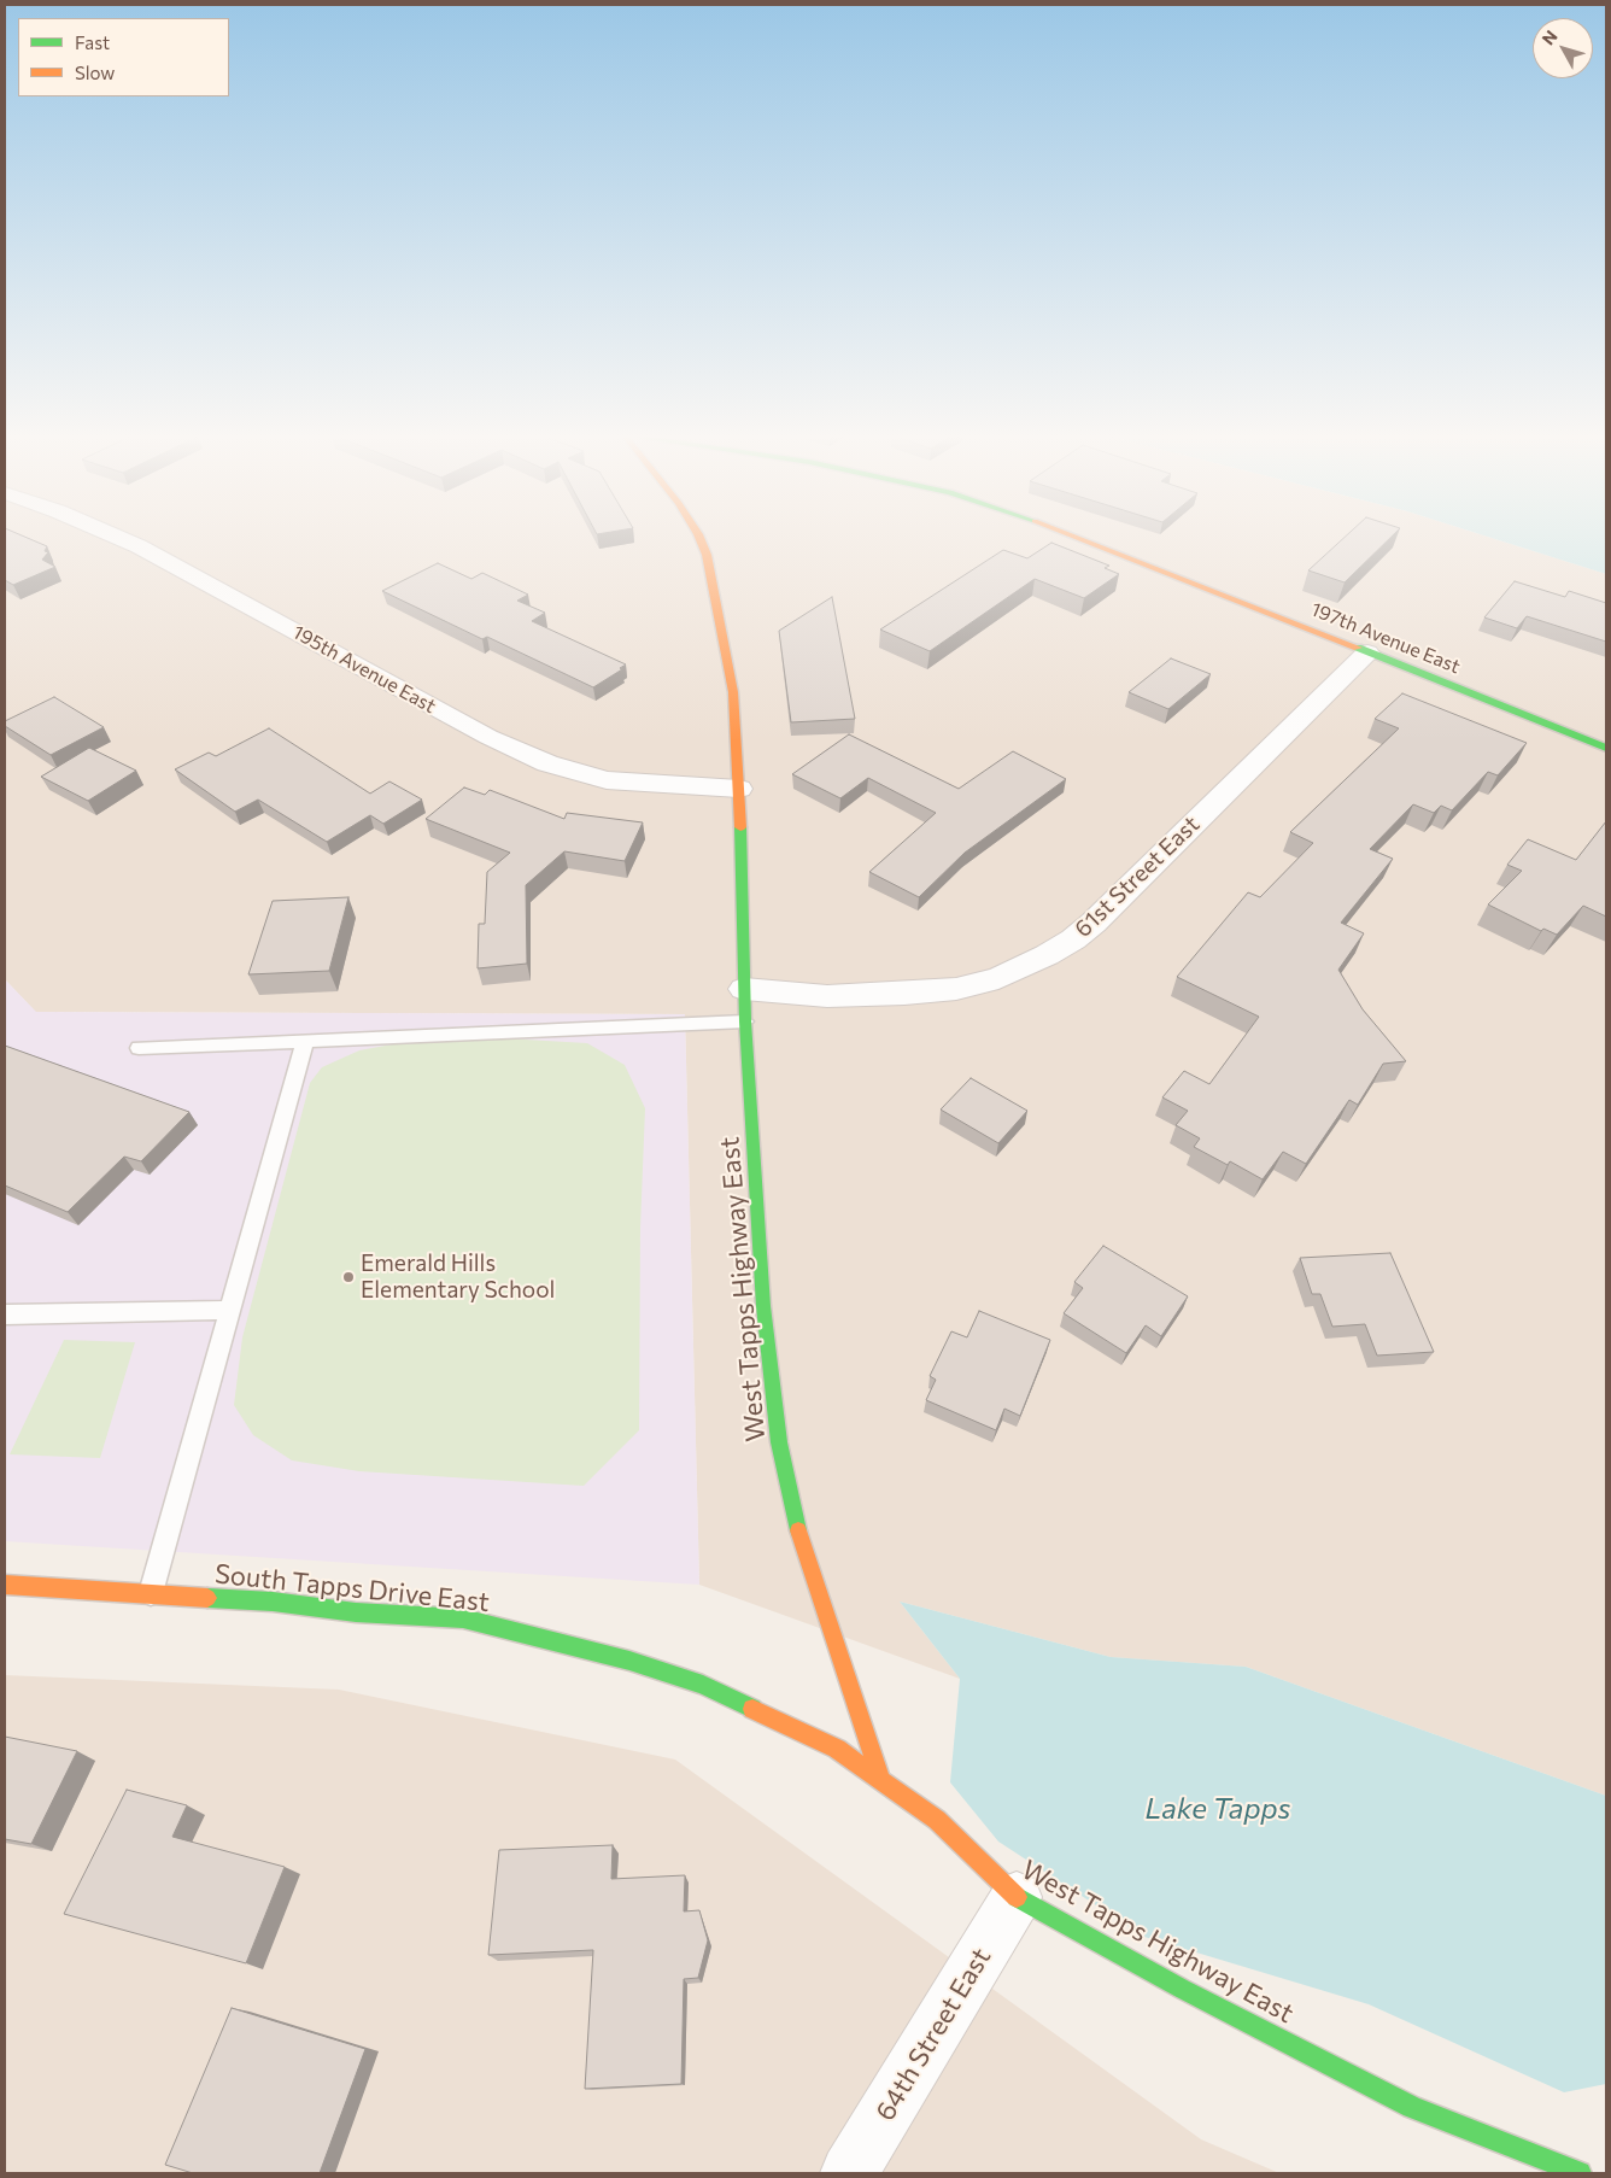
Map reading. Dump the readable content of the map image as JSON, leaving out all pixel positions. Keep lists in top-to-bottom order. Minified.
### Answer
{"streets":{"street":["197th Avenue East","195th Avenue East","61st Street East","West Tapps Highway East","South Tapps Drive East","64th Street East"]},"crossings":[["197th Avenue East","61st Street East"],["195th Avenue East","West Tapps Highway East"],["61st Street East","West Tapps Highway East"],["West Tapps Highway East","South Tapps Drive East"],["West Tapps Highway East","64th Street East"]],"water":["Lake Tapps"],"places":["Emerald Hills Elementary School"],"legend":["Fast","Slow"],"north":"top left"}
